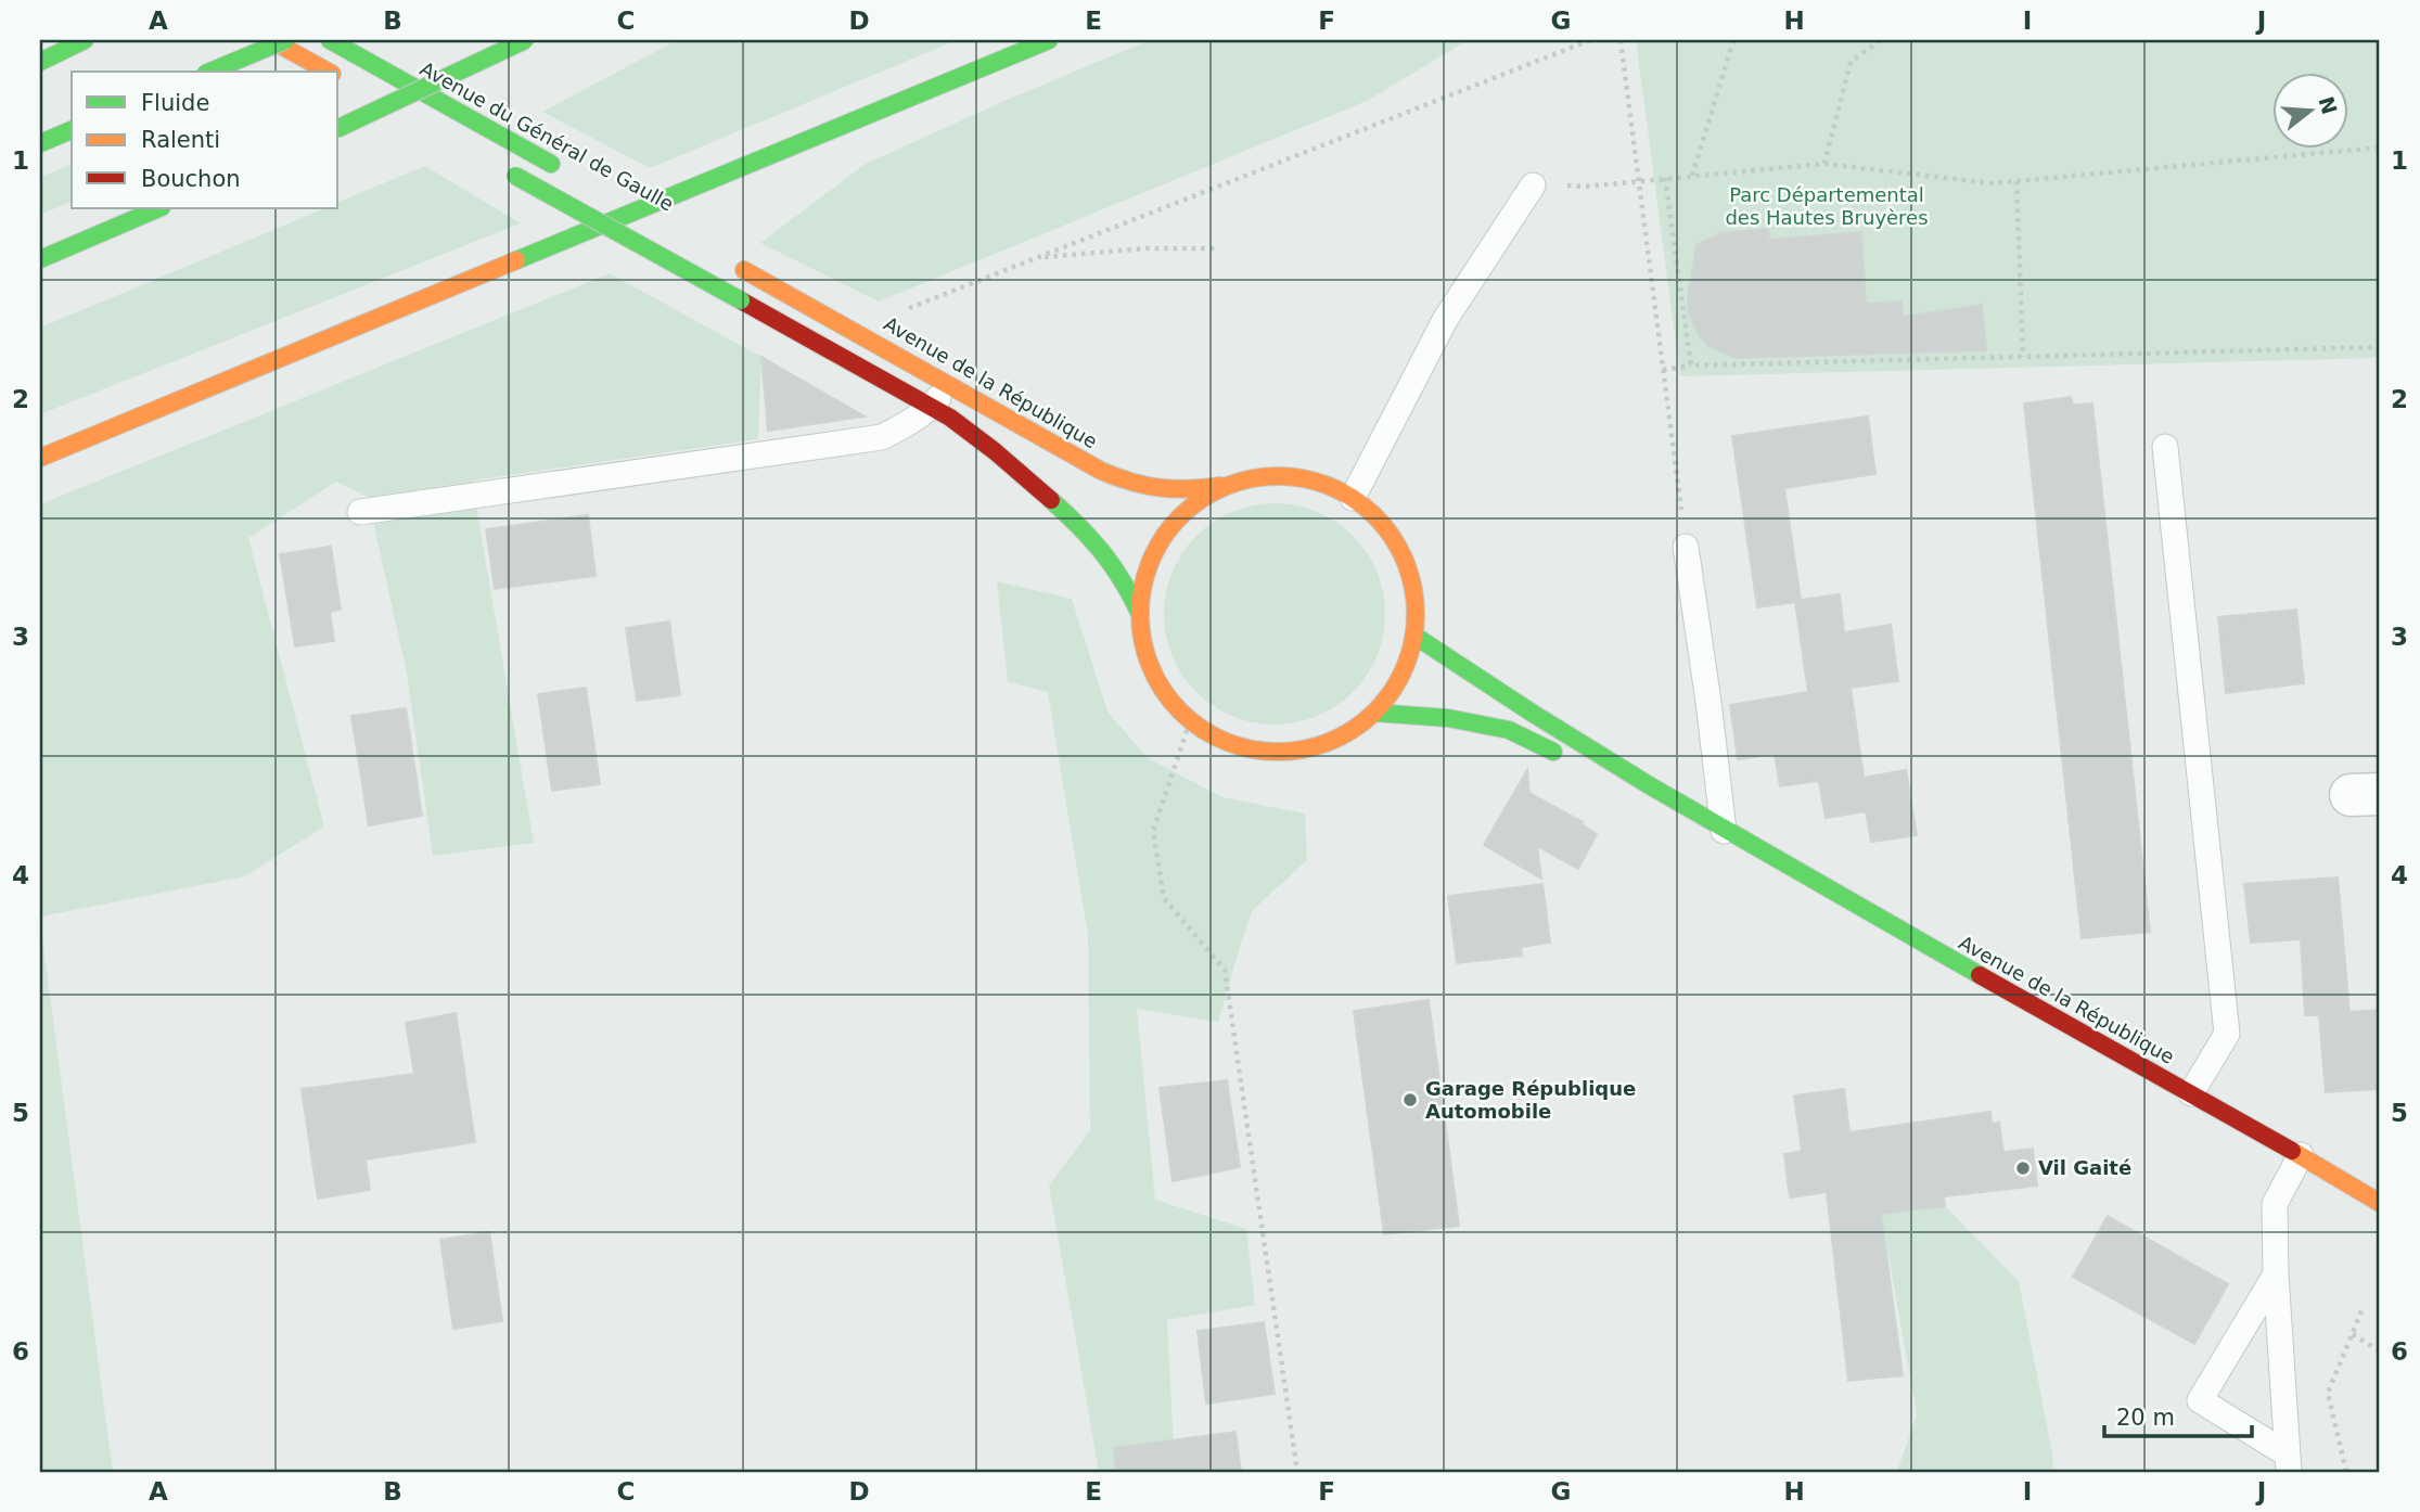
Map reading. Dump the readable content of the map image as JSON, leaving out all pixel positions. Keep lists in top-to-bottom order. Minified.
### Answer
{"streets":{"main road":["Avenue du Général de Gaulle","Avenue de la République"]},"parks":["Parc Départemental des Hautes Bruyères"],"places":["Garage République Automobile","Vil Gaité"],"legend":["Fluide","Ralenti","Bouchon"],"scale_bar":"20 m","north":"right","grid":{"columns":["A","B","C","D","E","F","G","H","I","J"],"rows":["1","2","3","4","5","6"]}}
